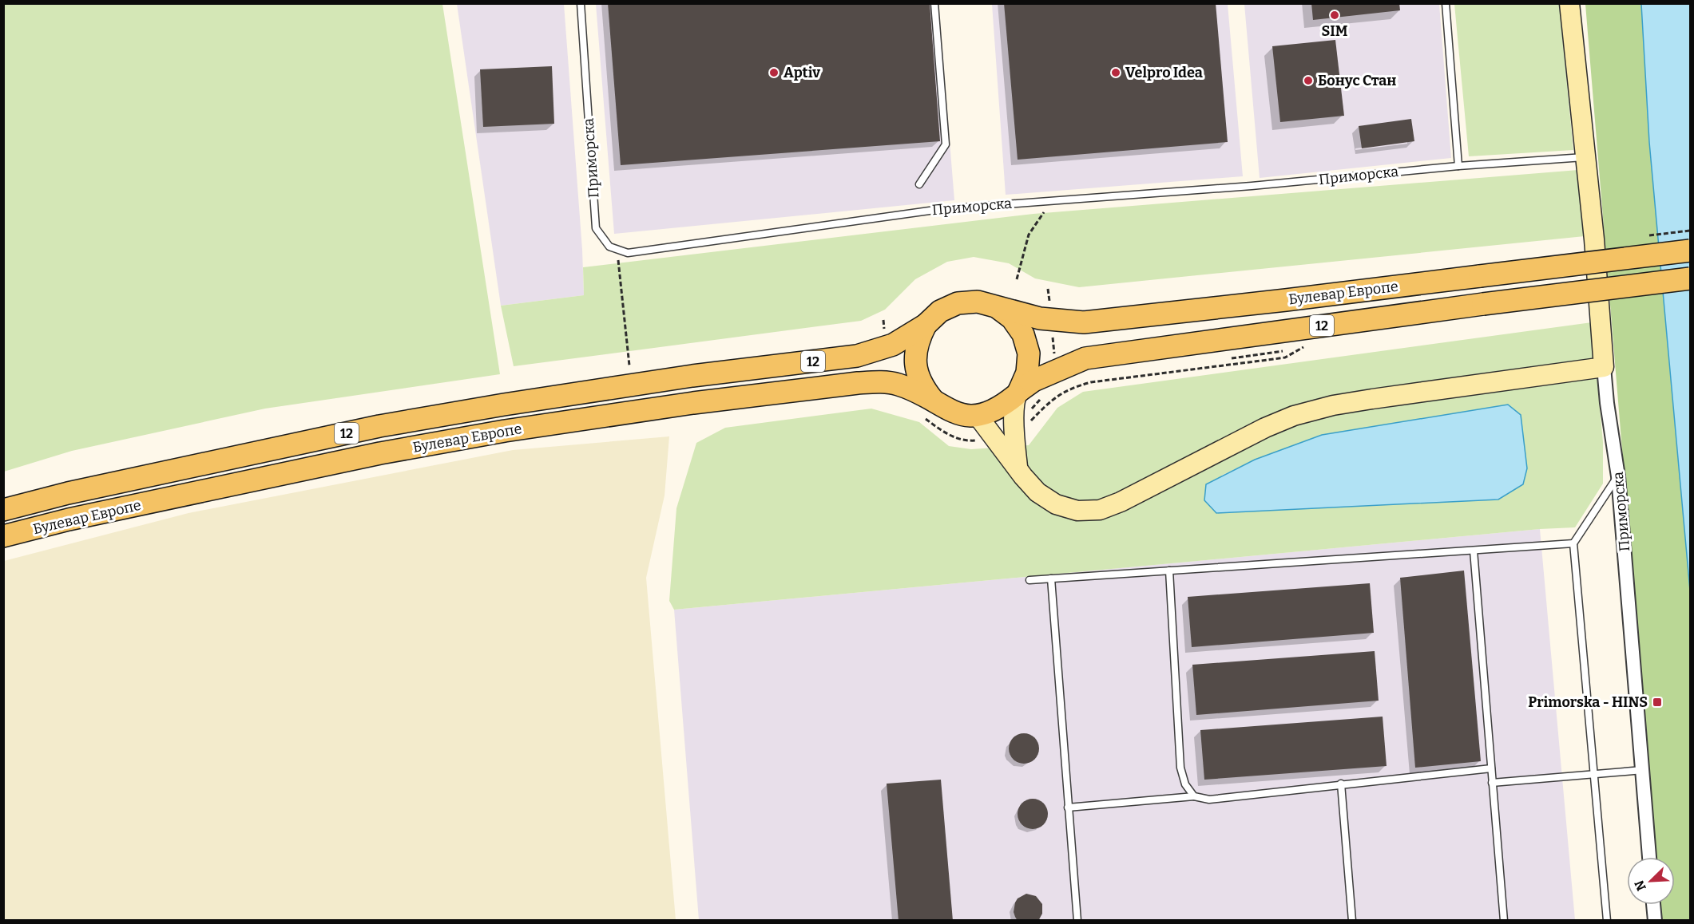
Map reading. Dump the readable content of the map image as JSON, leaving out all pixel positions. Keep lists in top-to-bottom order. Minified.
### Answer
{"streets":{"main road":["Булевар Европе","12"],"street":["Приморска"]},"places":{"other":["SIM","Aptiv","Velpro Idea","Бонус Стан"],"transit":["Primorska - HINS"]},"north":"bottom left"}
